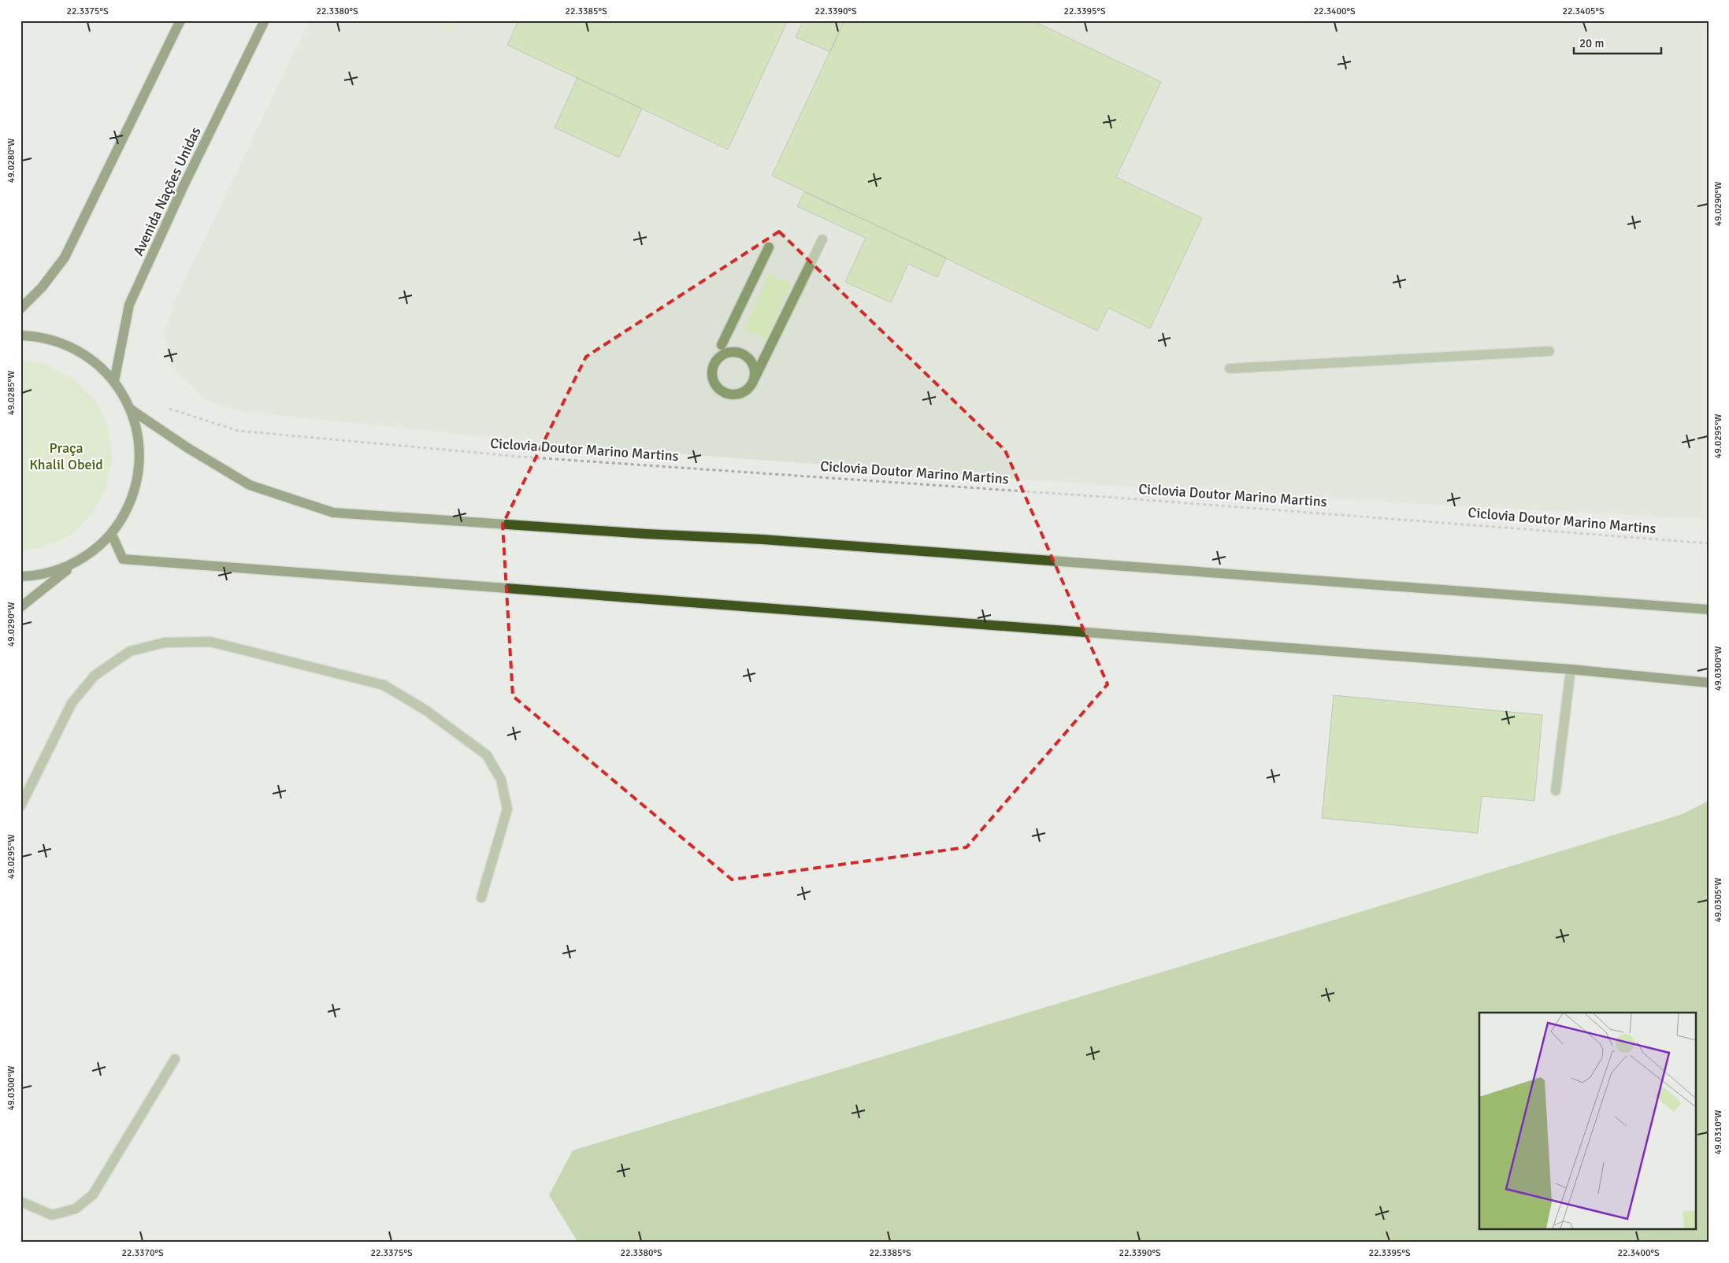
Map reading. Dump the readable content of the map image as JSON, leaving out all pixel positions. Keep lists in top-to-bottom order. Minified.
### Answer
{"streets":{"main road":["Avenida Nações Unidas"],"path":["Ciclovia Doutor Marino Martins"]},"parks":["Praça Khalil Obeid"],"scale_bar":"20 m","coordinates":["22.3375°S","22.3380°S","22.3385°S","22.3390°S","22.3395°S","22.3400°S","22.3405°S","49.0280°W","49.0290°W","49.0285°W","49.0295°W","49.0300°W","49.0305°W","49.0310°W","22.3370°S"]}
